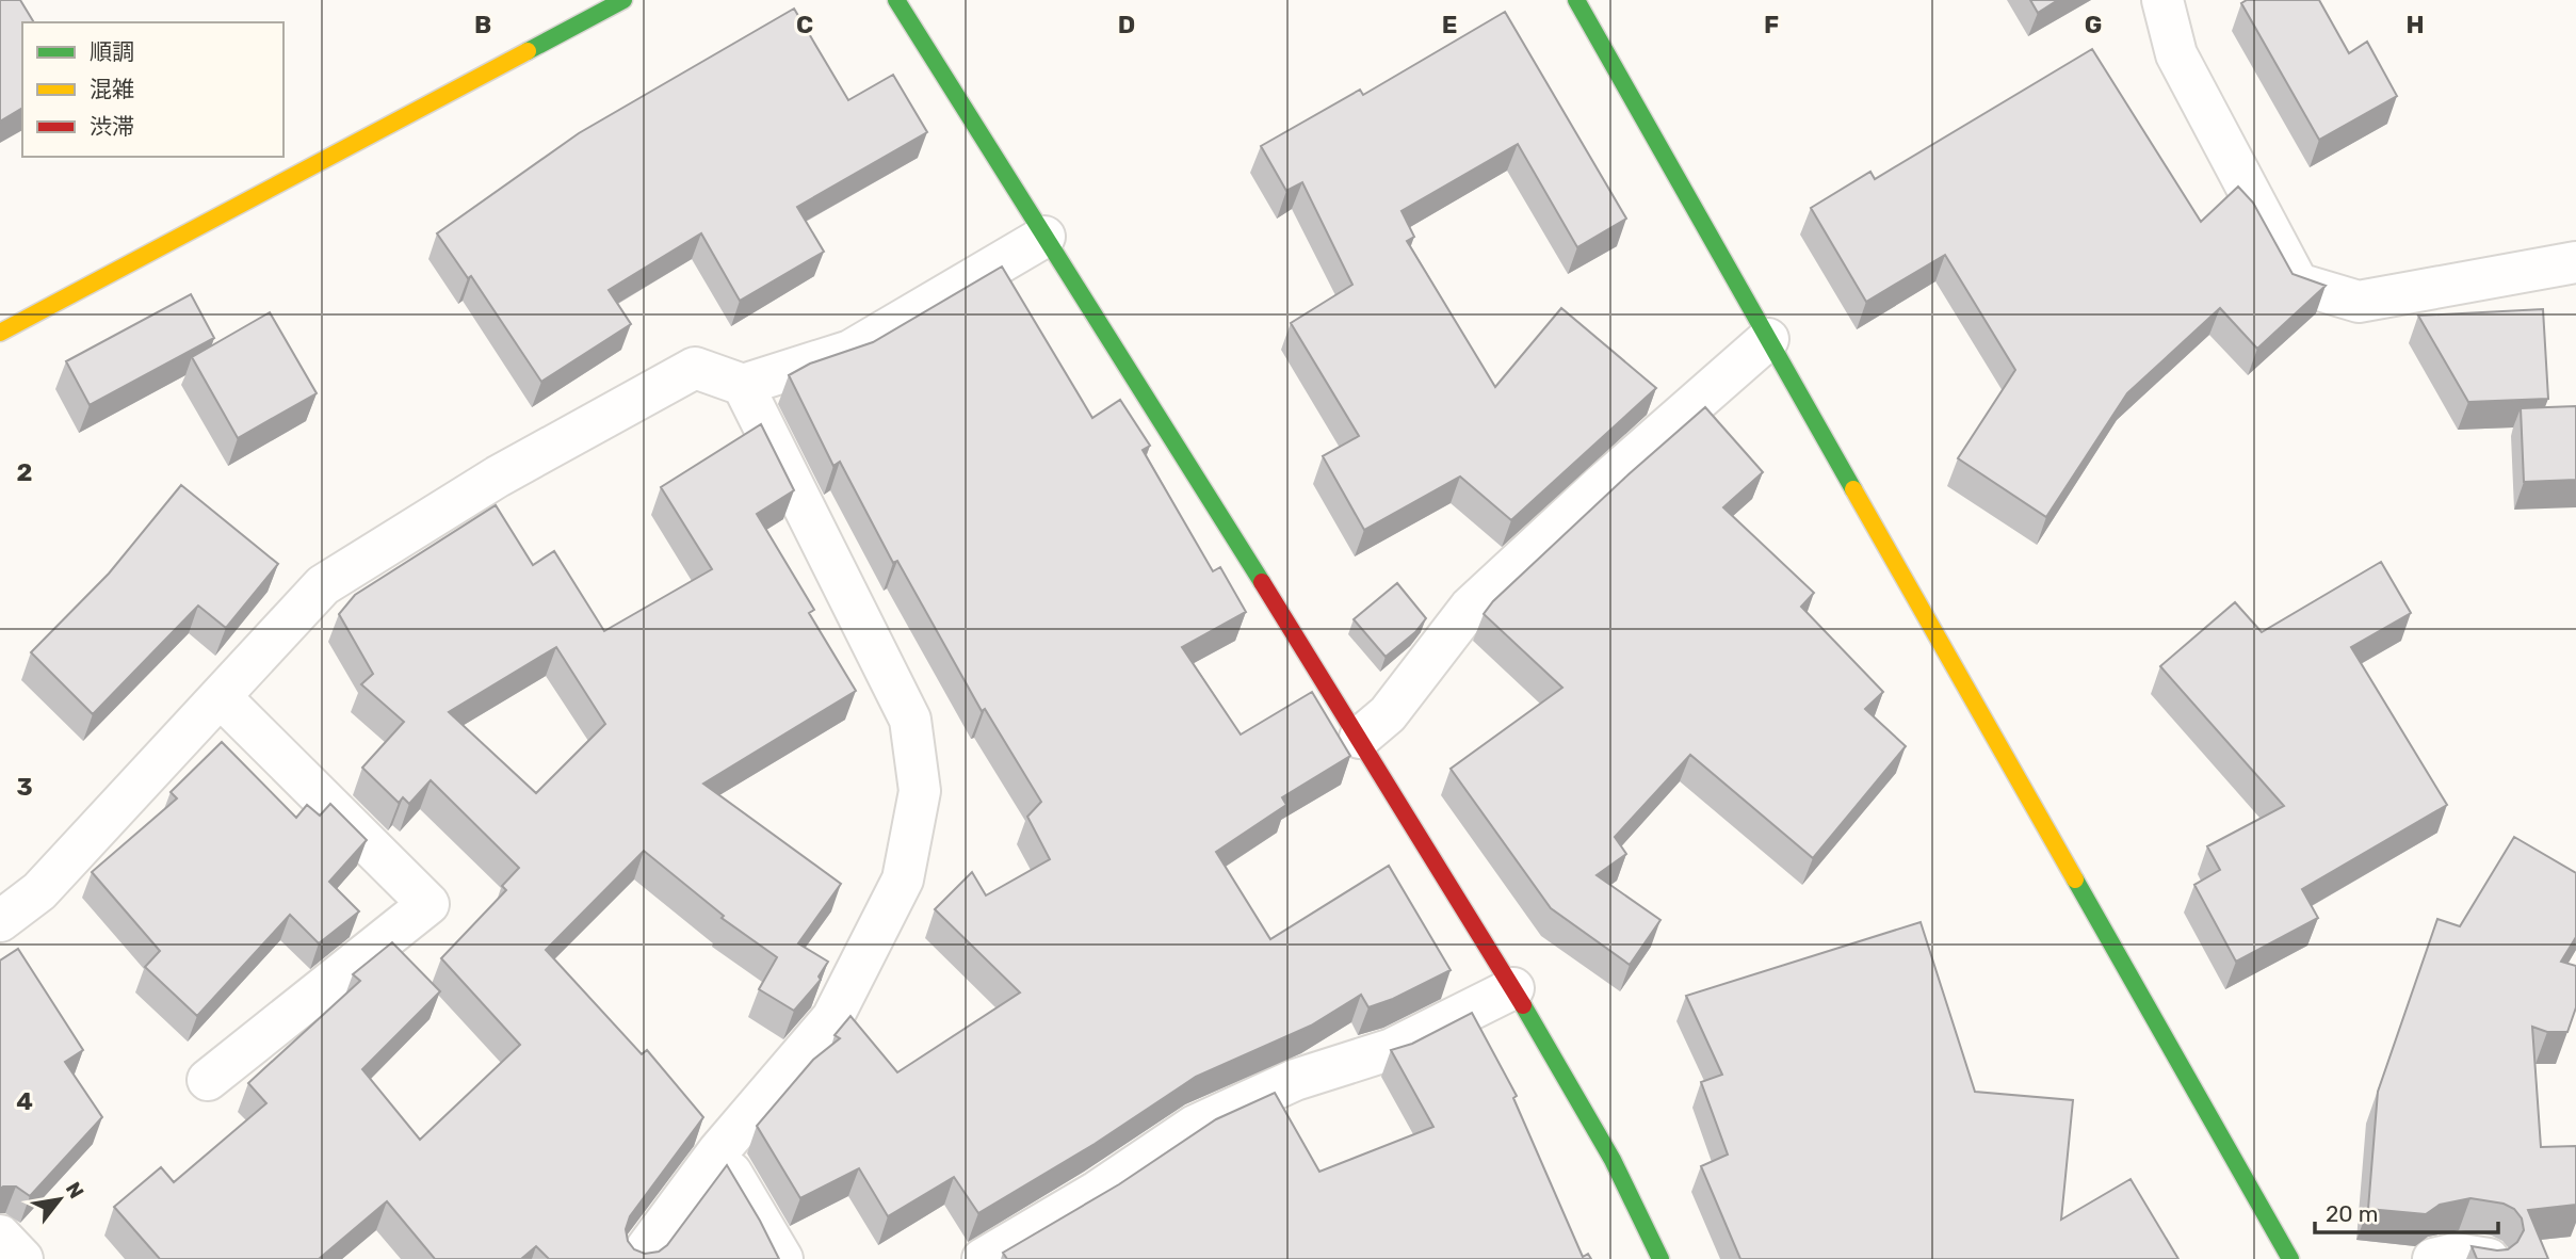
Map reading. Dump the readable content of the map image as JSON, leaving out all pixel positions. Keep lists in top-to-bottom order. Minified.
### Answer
{"legend":["順調","混雑","渋滞"],"scale_bar":"20 m","north":"top right","grid":{"columns":["B","C","D","E","F","G","H"],"rows":["2","3","4"]}}
